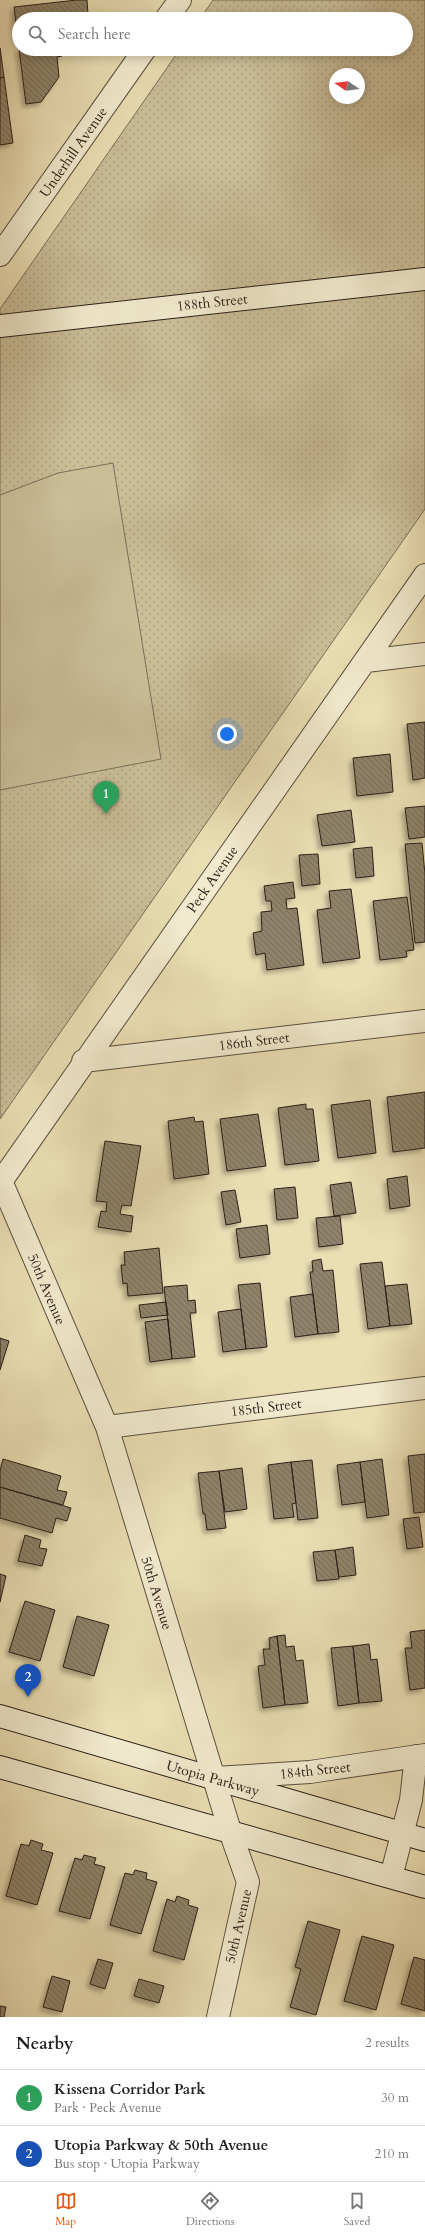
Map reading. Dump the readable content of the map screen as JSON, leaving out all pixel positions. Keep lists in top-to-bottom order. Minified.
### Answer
{"streets":{"street":["Underhill Avenue","188th Street","Peck Avenue","186th Street","50th Avenue","185th Street","184th Street","Utopia Parkway"]},"crossings":[["Peck Avenue","186th Street"],["Peck Avenue","50th Avenue"],["50th Avenue","185th Street"],["50th Avenue","184th Street"],["50th Avenue","Utopia Parkway"],["184th Street","Utopia Parkway"]],"north":"left","page":{"search":"Search here","pins":["1","2"],"heading":["Nearby","2 results"],"list":[{"mark":"1","name":"Kissena Corridor Park","note":"Park · Peck Avenue","value":"30 m"},{"mark":"2","name":"Utopia Parkway & 50th Avenue","note":"Bus stop · Utopia Parkway","value":"210 m"}],"nav":["Map","Directions","Saved"]}}
